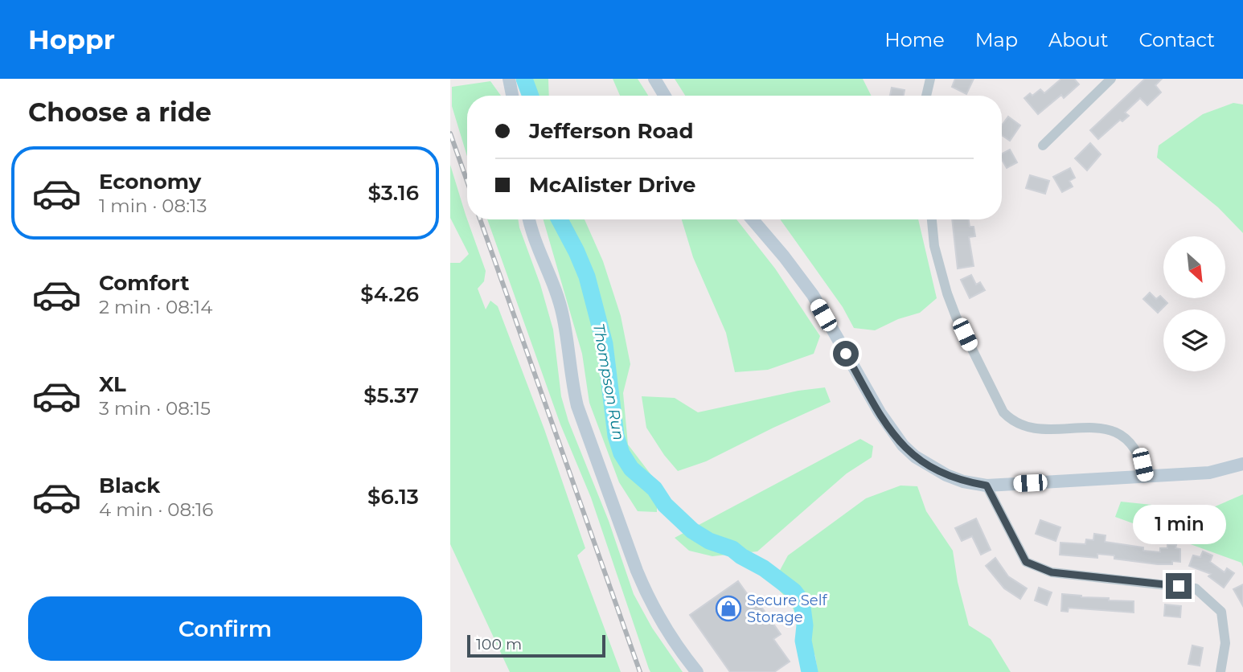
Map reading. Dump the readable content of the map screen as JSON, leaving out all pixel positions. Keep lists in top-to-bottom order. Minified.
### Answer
{"water":["Thompson Run"],"places":{"shop":["Secure Self Storage"]},"scale_bar":"100 m","north":"bottom right","page":{"header":"Hoppr","nav":["Home","Map","About","Contact"],"heading":"Choose a ride","banner":["Jefferson Road","McAlister Drive"],"list":[{"name":"Economy","note":"1 min · 08:13","value":"$3.16"},{"name":"Comfort","note":"2 min · 08:14","value":"$4.26"},{"name":"XL","note":"3 min · 08:15","value":"$5.37"},{"name":"Black","note":"4 min · 08:16","value":"$6.13"}],"bubble":"1 min","buttons":"Confirm","scale":"100 m"}}
